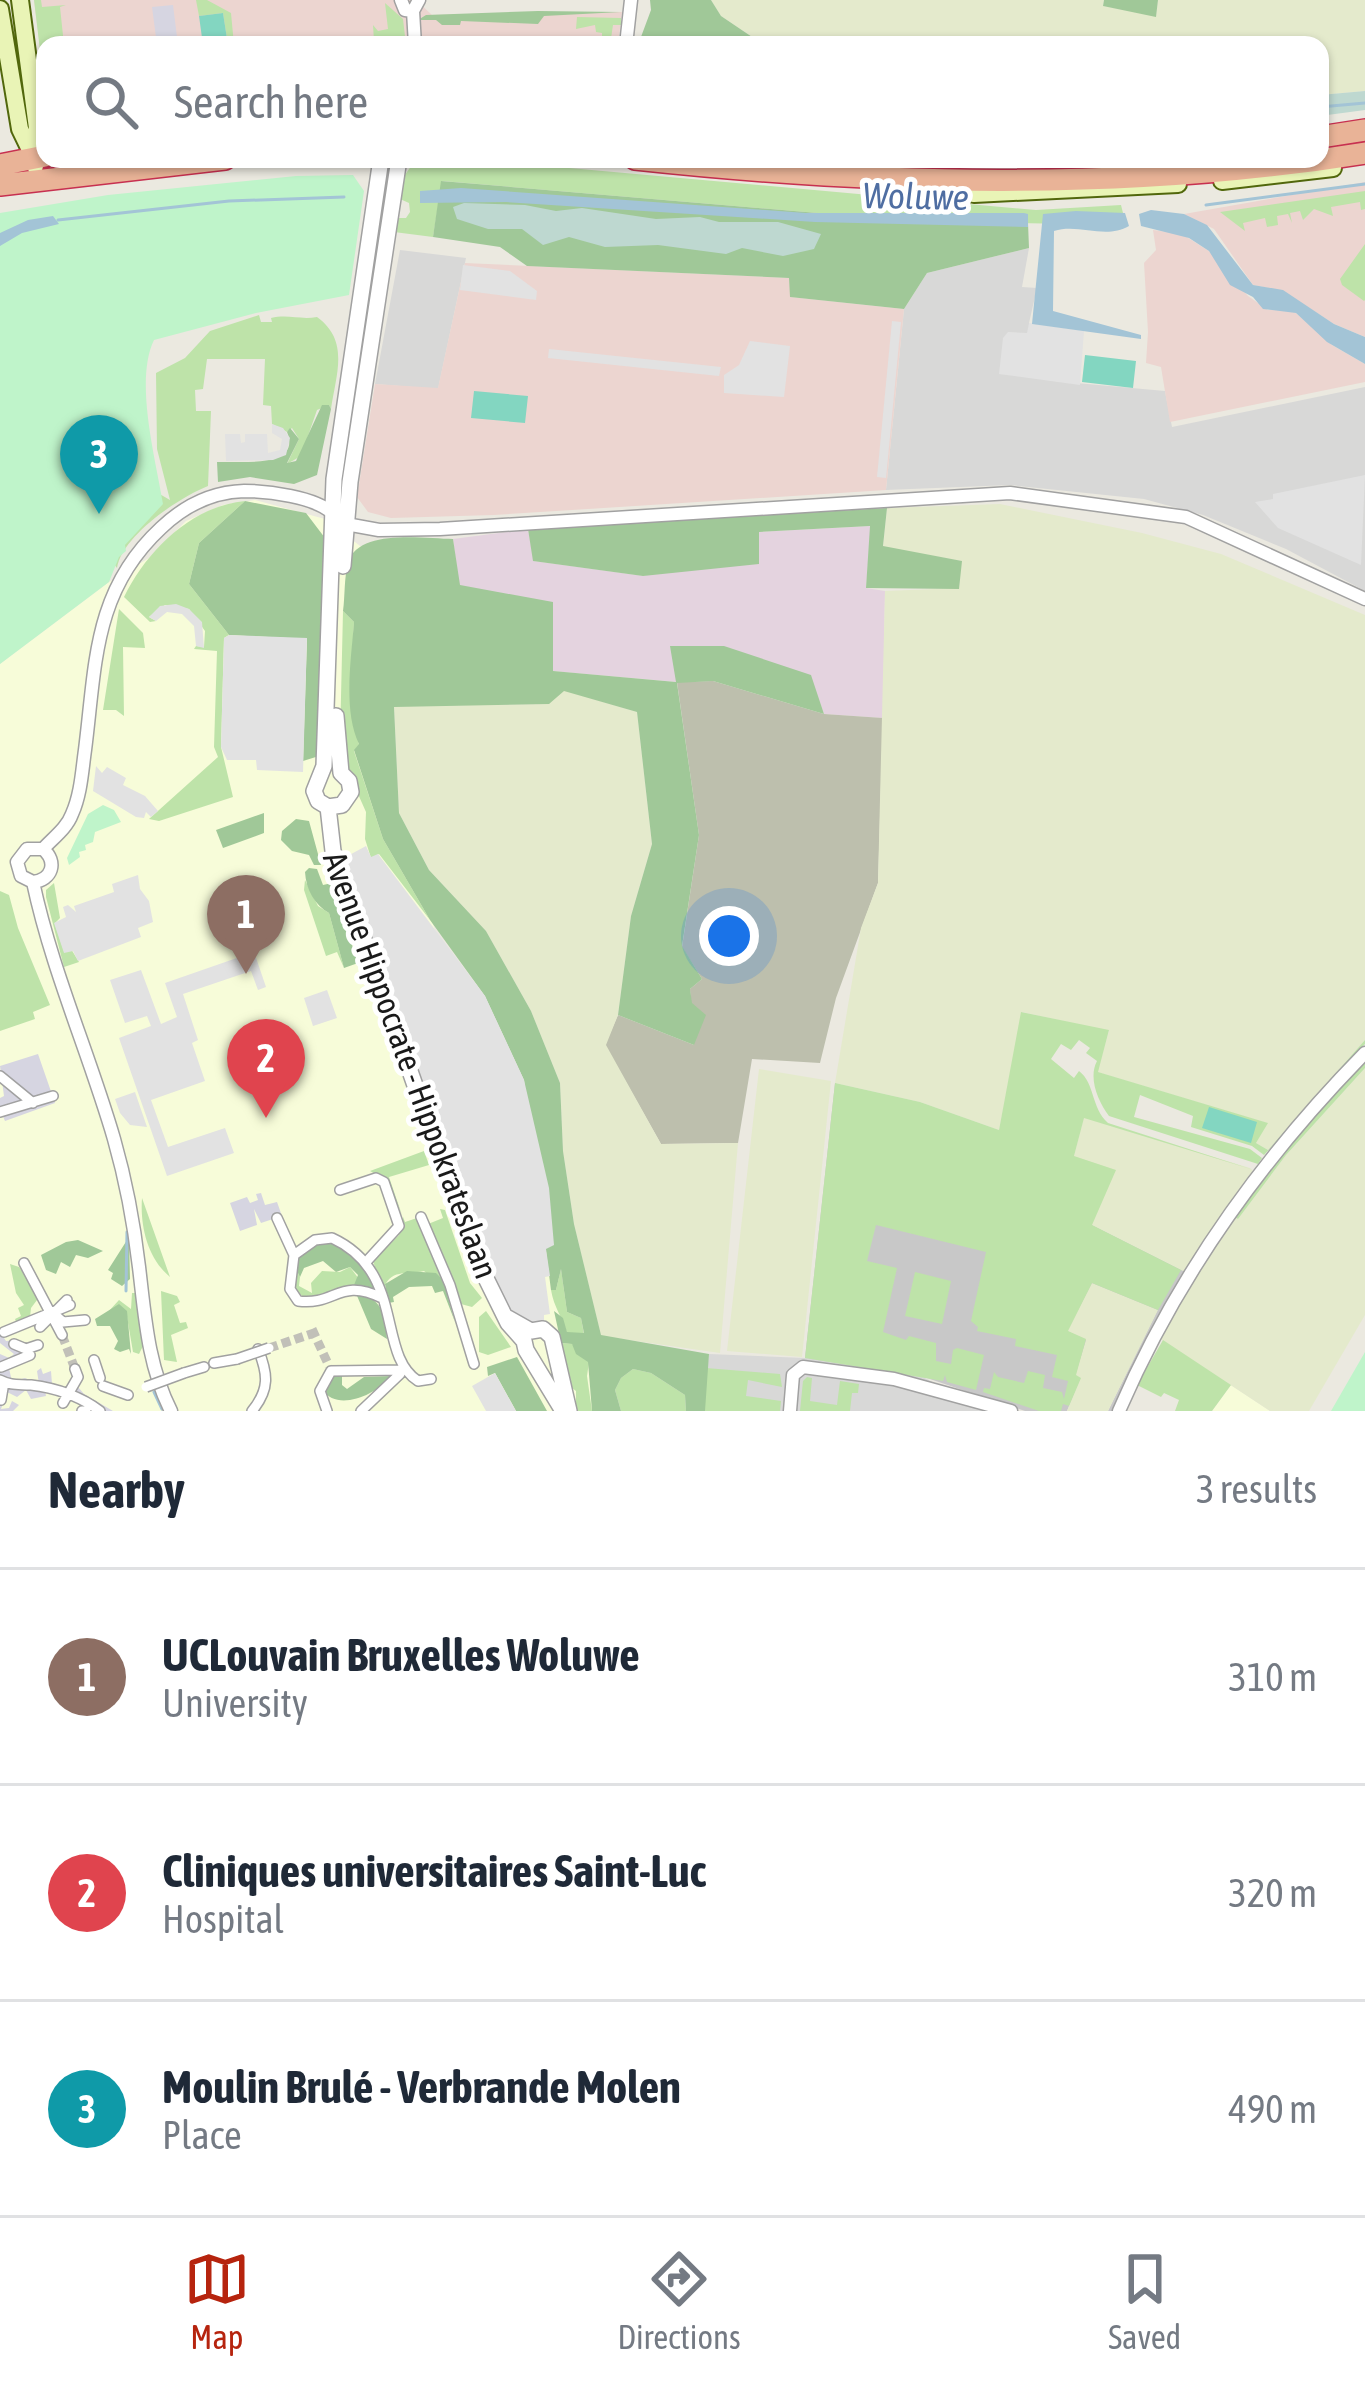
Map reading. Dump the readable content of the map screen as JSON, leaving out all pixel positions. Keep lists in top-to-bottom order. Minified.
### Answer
{"streets":{"street":["Avenue Hippocrate - Hippokrateslaan"]},"water":["Woluwe"],"page":{"search":"Search here","pins":["3","1","2"],"heading":["Nearby","3 results"],"list":[{"mark":"1","name":"UCLouvain Bruxelles Woluwe","note":"University","value":"310 m"},{"mark":"2","name":"Cliniques universitaires Saint-Luc","note":"Hospital","value":"320 m"},{"mark":"3","name":"Moulin Brulé - Verbrande Molen","note":"Place","value":"490 m"}],"nav":["Map","Directions","Saved"]}}
